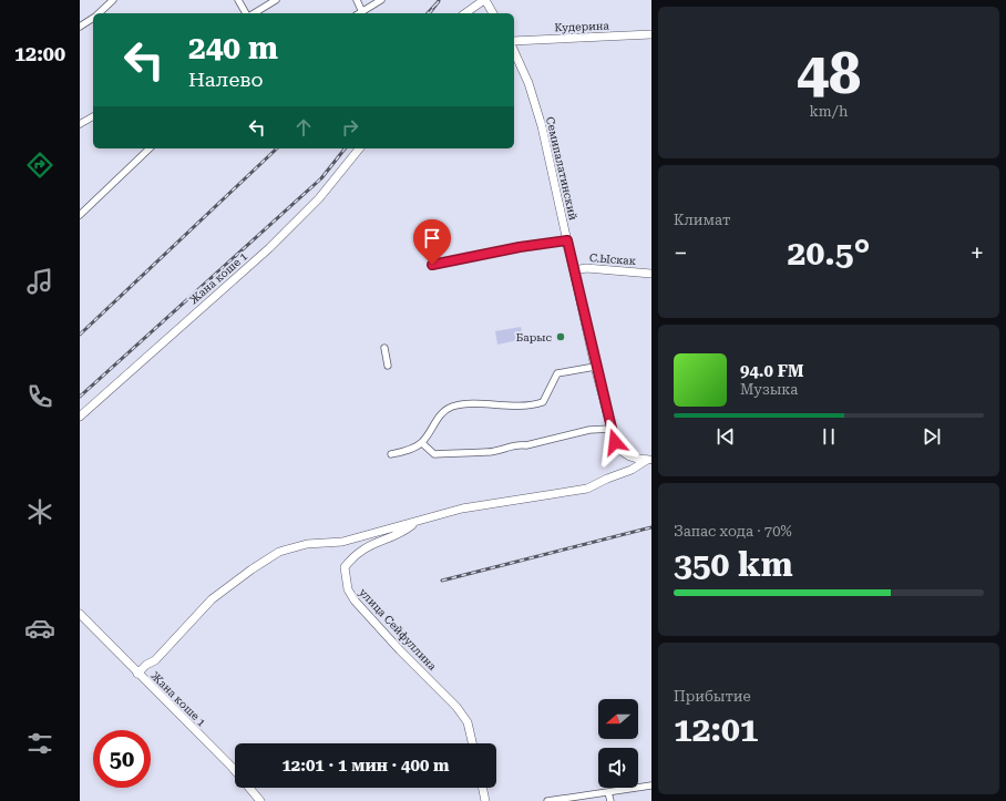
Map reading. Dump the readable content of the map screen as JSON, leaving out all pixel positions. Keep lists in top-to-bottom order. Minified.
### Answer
{"streets":{"street":["Кудерина","Семипалатинский","С.Ыскак","Жана коше 1","улица Сейфуллина"]},"crossings":[["Семипалатинский","С.Ыскак"],["Семипалатинский","улица Сейфуллина"],["Жана коше 1","улица Сейфуллина"]],"places":["Барыс"],"north":"left","page":{"tabs":"12:00","tile":[["48","km/h"],"Климат",["Запас хода · 70%","350 km"],["Прибытие","12:01"]],"turn":["240 m","Налево"],"heat":["−","20.5°","+"],"song":["94.0 FM","Музыка"],"limit":"50","trip":"12:01 · 1 мин · 400 m"}}
